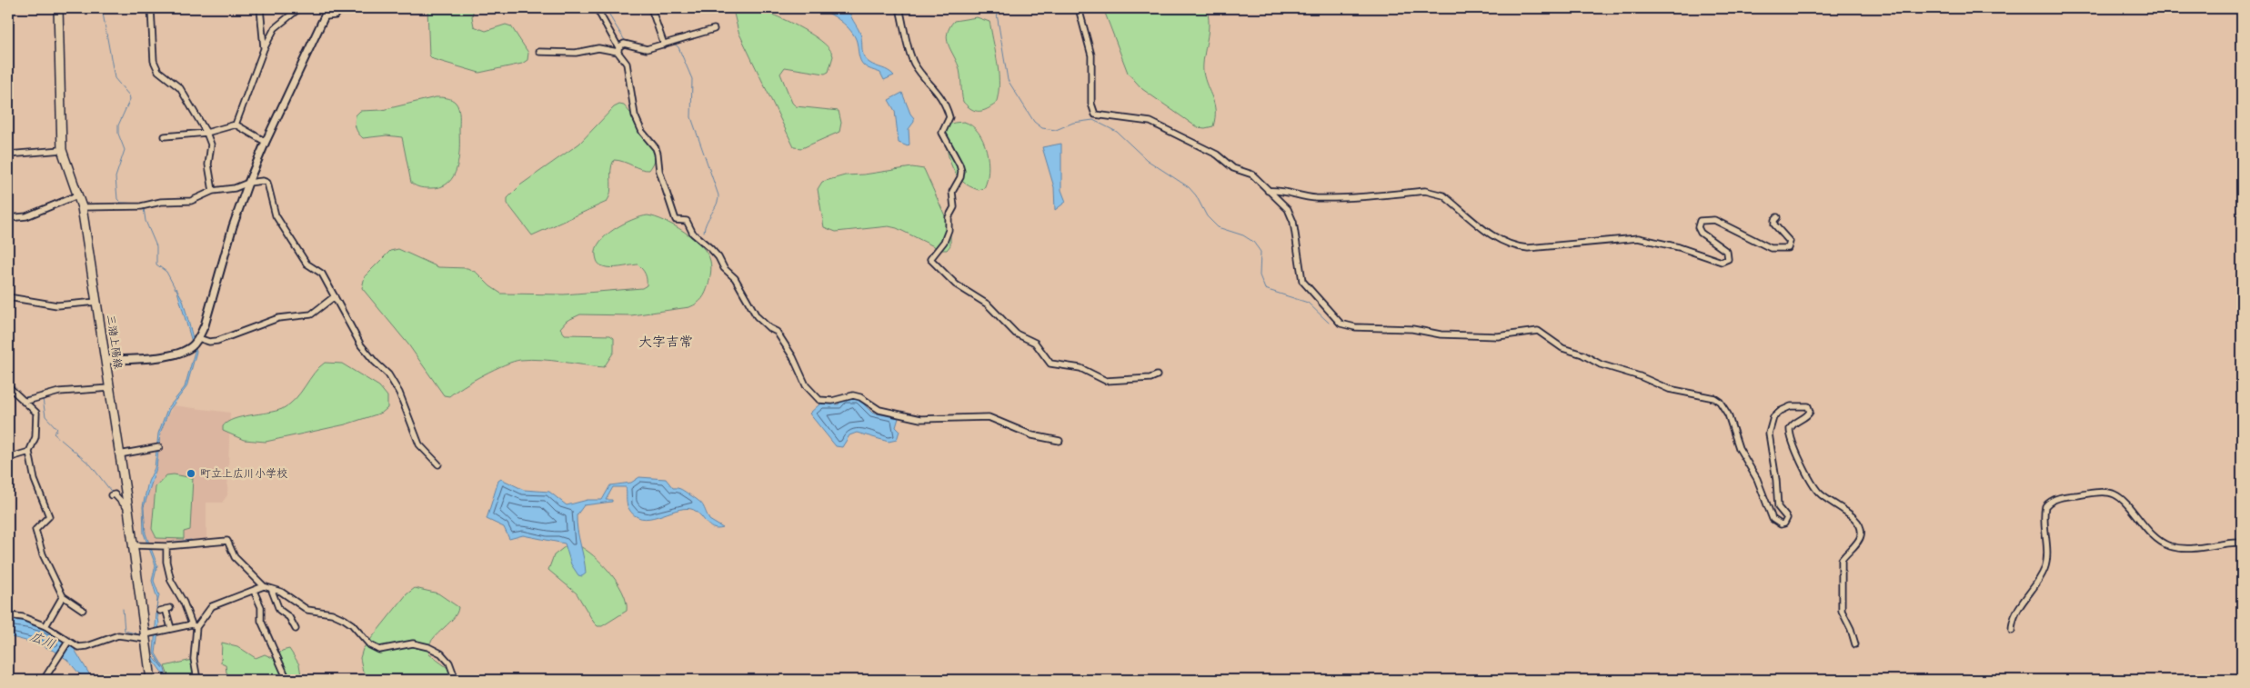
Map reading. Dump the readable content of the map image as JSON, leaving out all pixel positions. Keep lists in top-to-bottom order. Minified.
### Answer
{"streets":{"main road":["三潴上陽線"]},"districts":["大字吉常"],"water":["広川"],"places":["町立上広川小学校"]}
